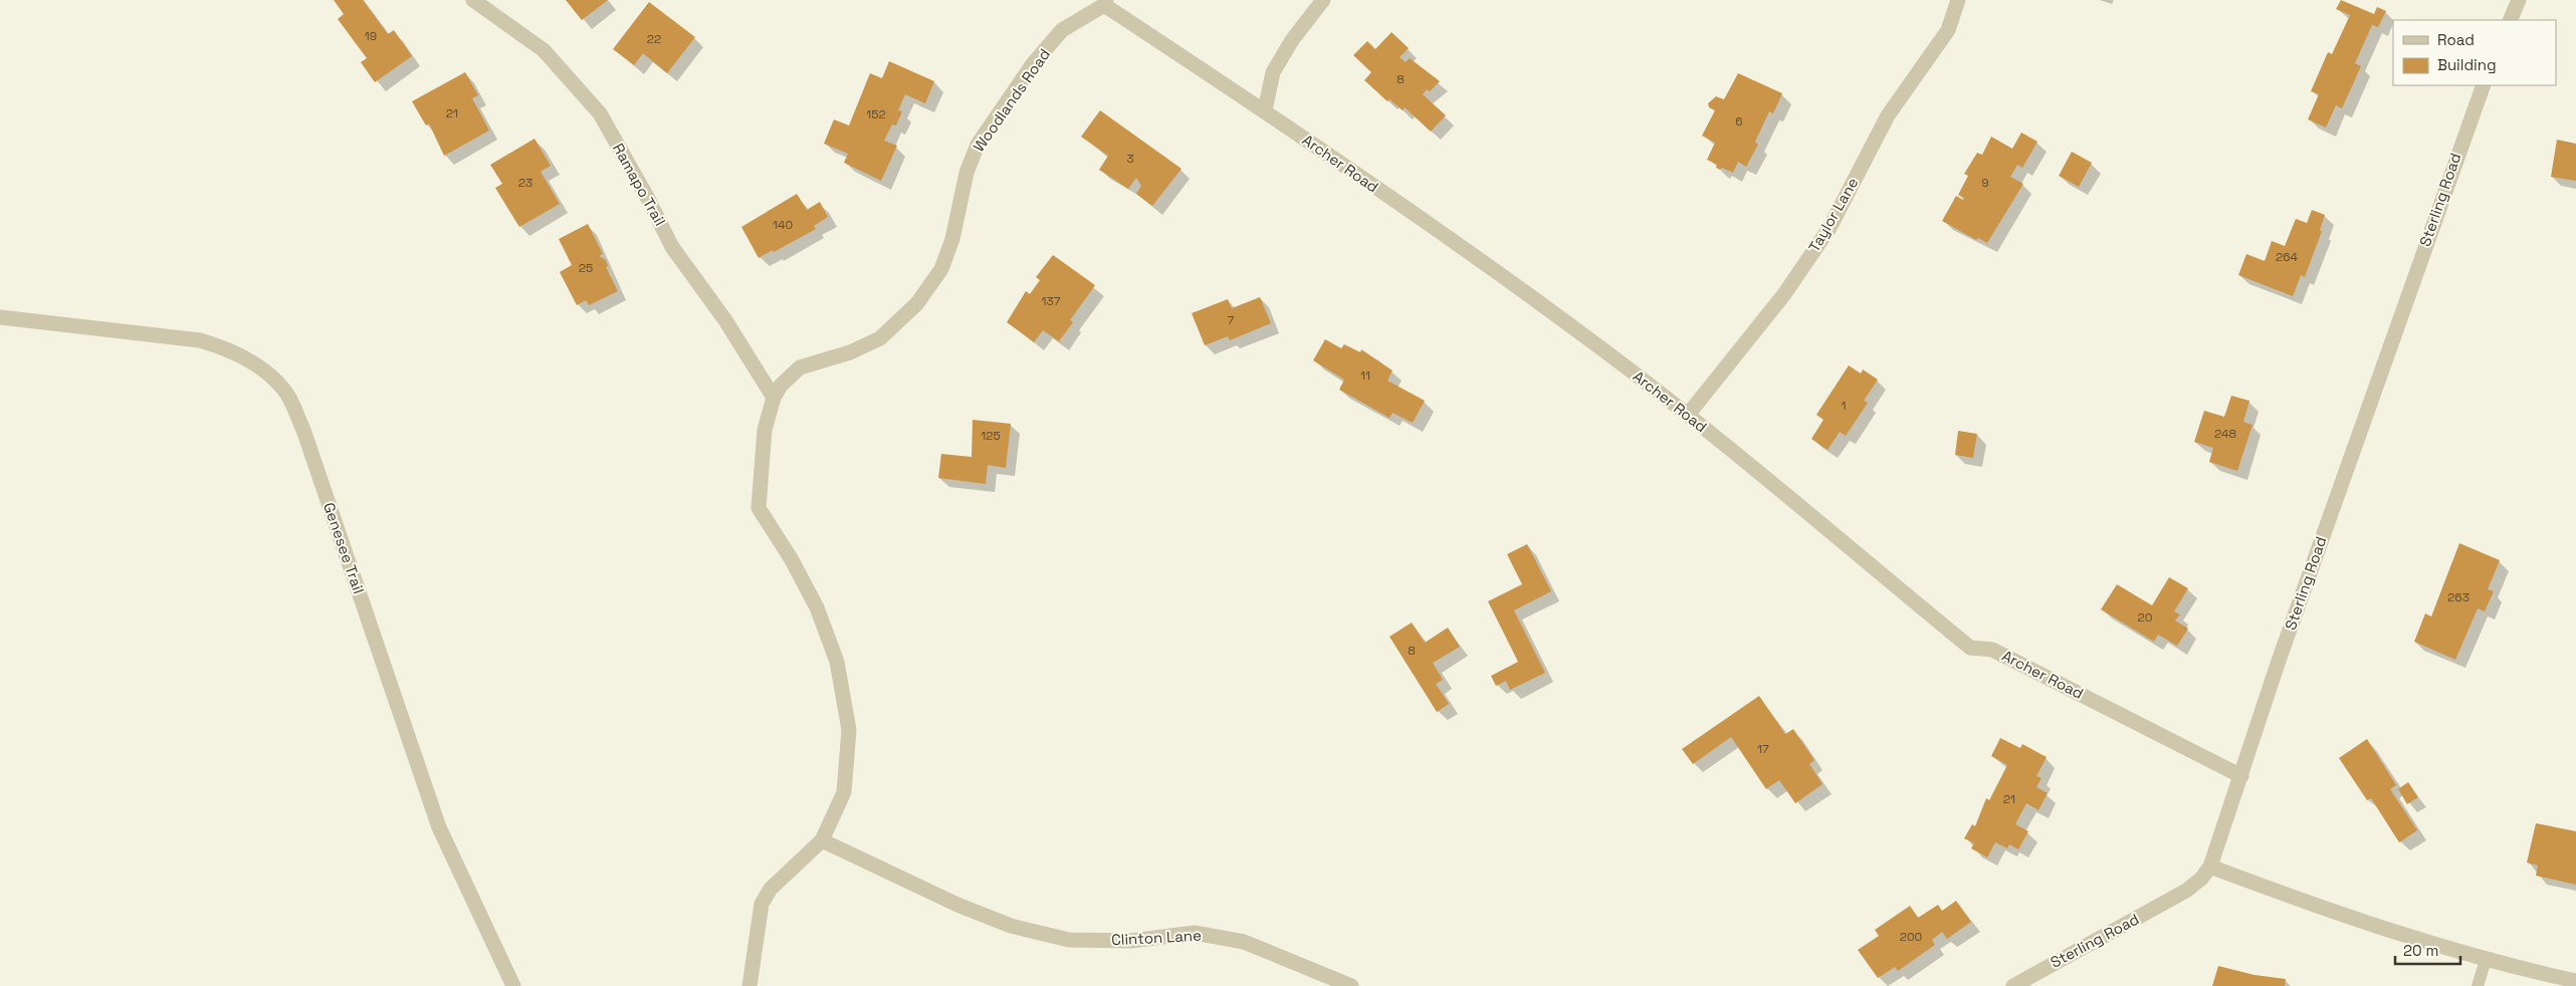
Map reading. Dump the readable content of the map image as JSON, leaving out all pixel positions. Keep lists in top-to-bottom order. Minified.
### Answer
{"streets":{"street":["Woodlands Road","Archer Road","Ramapo Trail","Sterling Road","Taylor Lane","Genesee Trail","Clinton Lane"]},"crossings":[["Woodlands Road","Archer Road"],["Woodlands Road","Ramapo Trail"],["Woodlands Road","Clinton Lane"],["Archer Road","Sterling Road"],["Archer Road","Taylor Lane"]],"house_numbers":["19","22","8","21","152","6","3","23","9","140","264","25","137","7","11","1","248","125","263","20","8","17","21","200"],"legend":["Road","Building"],"scale_bar":"20 m"}
